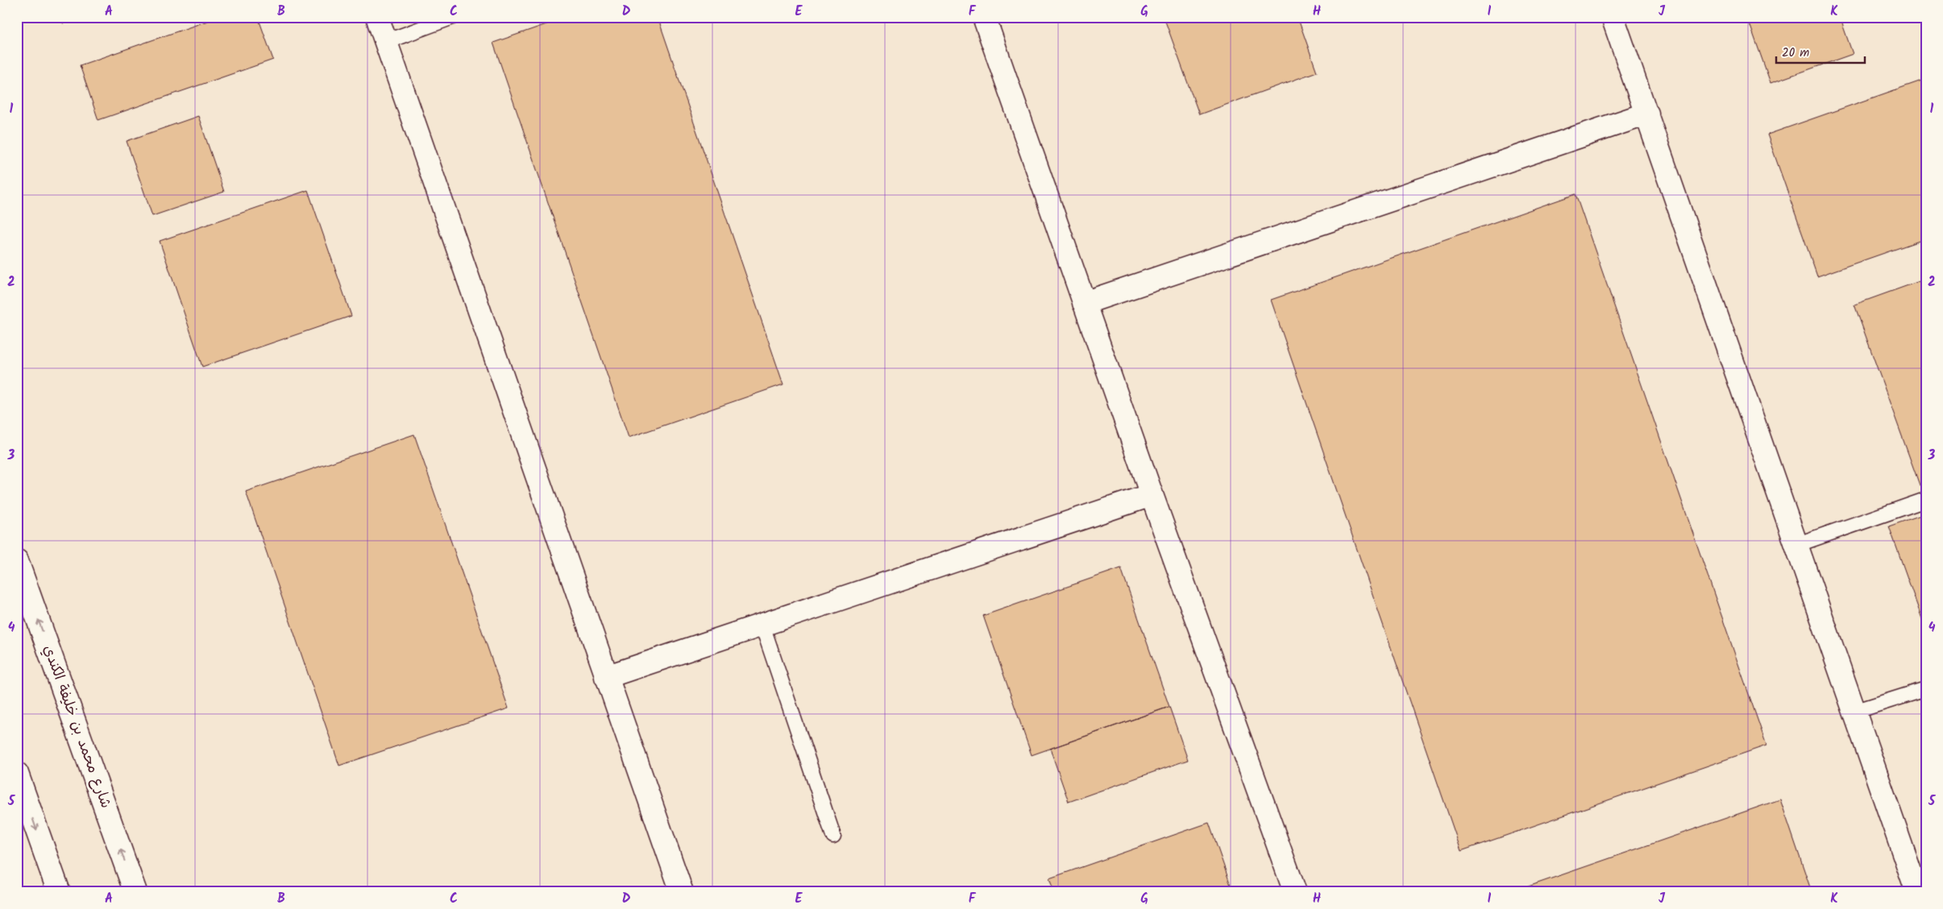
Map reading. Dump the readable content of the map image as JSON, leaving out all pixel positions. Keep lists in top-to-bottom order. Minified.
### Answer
{"streets":{"street":["شارع محمد بن خليفة الكندي"]},"scale_bar":"20 m","grid":{"columns":["A","B","C","D","E","F","G","H","I","J","K"],"rows":["1","2","3","4","5"]}}
